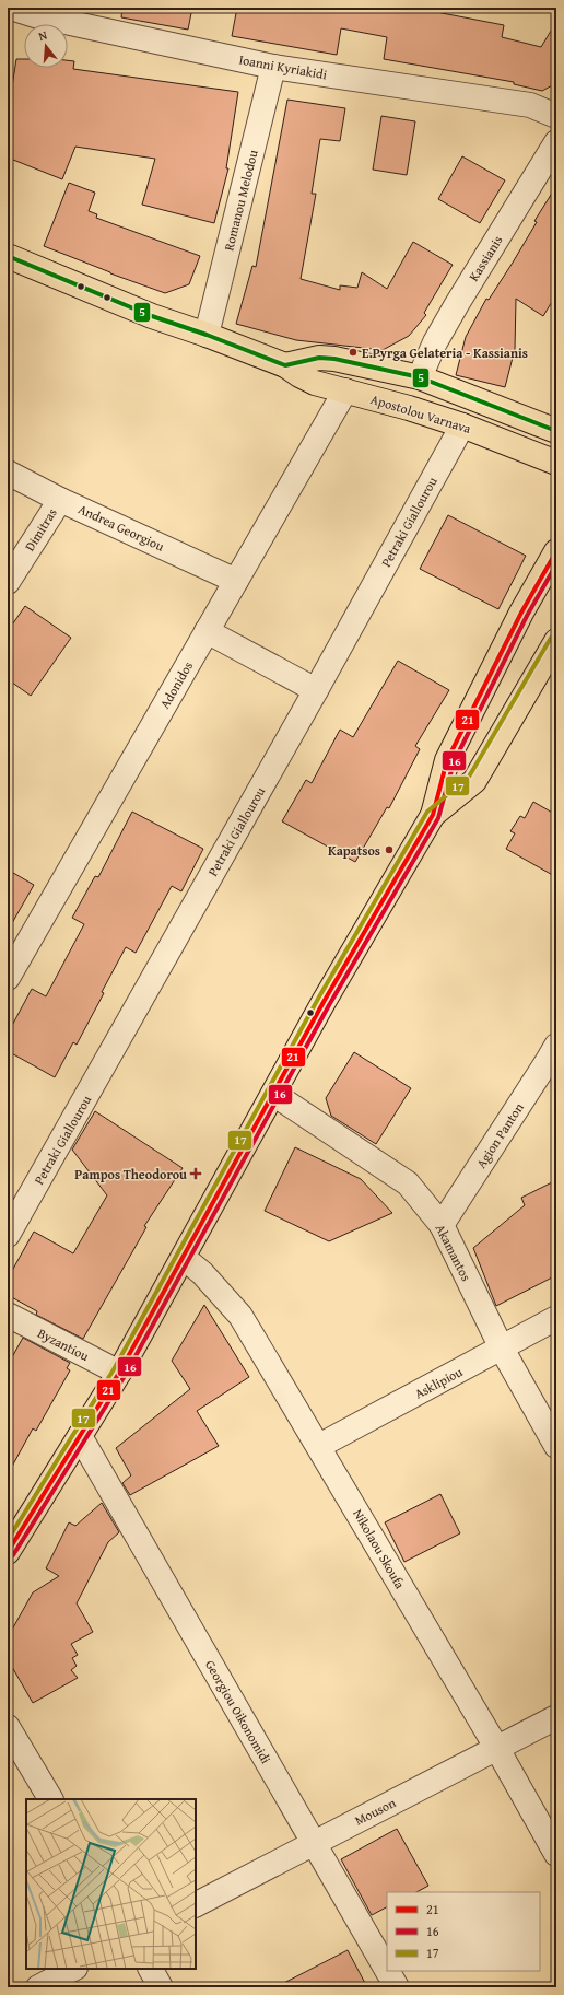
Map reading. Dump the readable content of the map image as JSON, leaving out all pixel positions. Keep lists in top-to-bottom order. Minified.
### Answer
{"streets":{"main road":["Apostolou Varnava"],"street":["Ioanni Kyriakidi","Romanou Melodou","Kassianis","Petraki Giallourou","Andrea Georgiou","Dimitras","Adonidos","Agion Panton","Akamantos","Byzantiou","Asklipiou","Nikolaou Skoufa","Georgiou Oikonomidi","Mouson"]},"crossings":[["Ioanni Kyriakidi","Romanou Melodou"],["Romanou Melodou","Apostolou Varnava"],["Apostolou Varnava","Petraki Giallourou"],["Apostolou Varnava","Adonidos"],["Andrea Georgiou","Dimitras"],["Andrea Georgiou","Adonidos"],["Agion Panton","Akamantos"],["Akamantos","Asklipiou"],["Asklipiou","Nikolaou Skoufa"],["Nikolaou Skoufa","Mouson"],["Georgiou Oikonomidi","Mouson"]],"places":{"other":["E.Pyrga Gelateria - Kassianis","Kapatsos"],"health":["Pampos Theodorou"]},"lines":["transit line 5","transit line 21","transit line 16","transit line 17"],"legend":["21","16","17"],"north":"top"}
